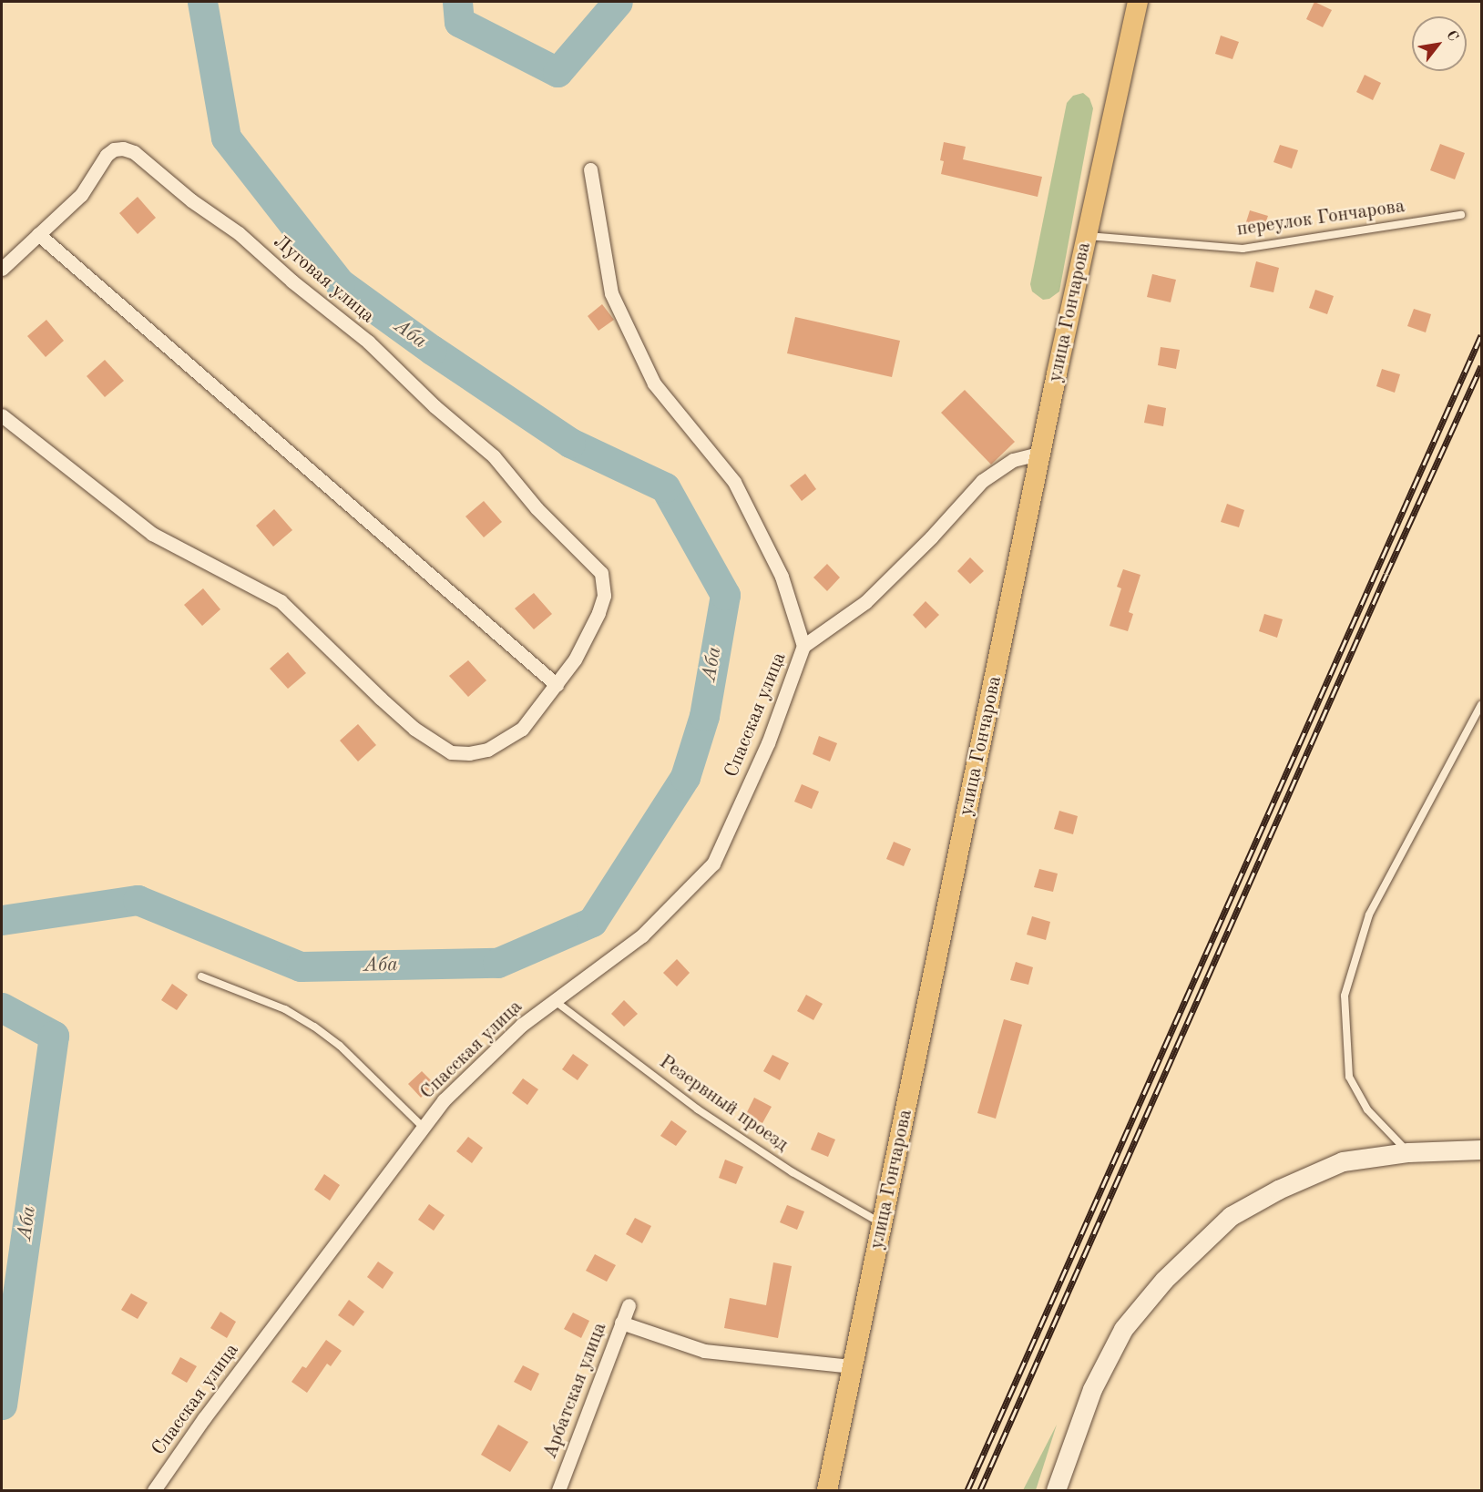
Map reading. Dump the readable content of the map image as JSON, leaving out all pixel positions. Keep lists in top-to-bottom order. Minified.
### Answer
{"streets":{"main road":["улица Гончарова"],"street":["Луговая улица","Спасская улица","Арбатская улица"],"lane":["переулок Гончарова","Резервный проезд"]},"crossings":[["переулок Гончарова","улица Гончарова"],["улица Гончарова","Спасская улица"],["улица Гончарова","Резервный проезд"],["Спасская улица","Резервный проезд"]],"water":["Аба"],"north":"top right"}
